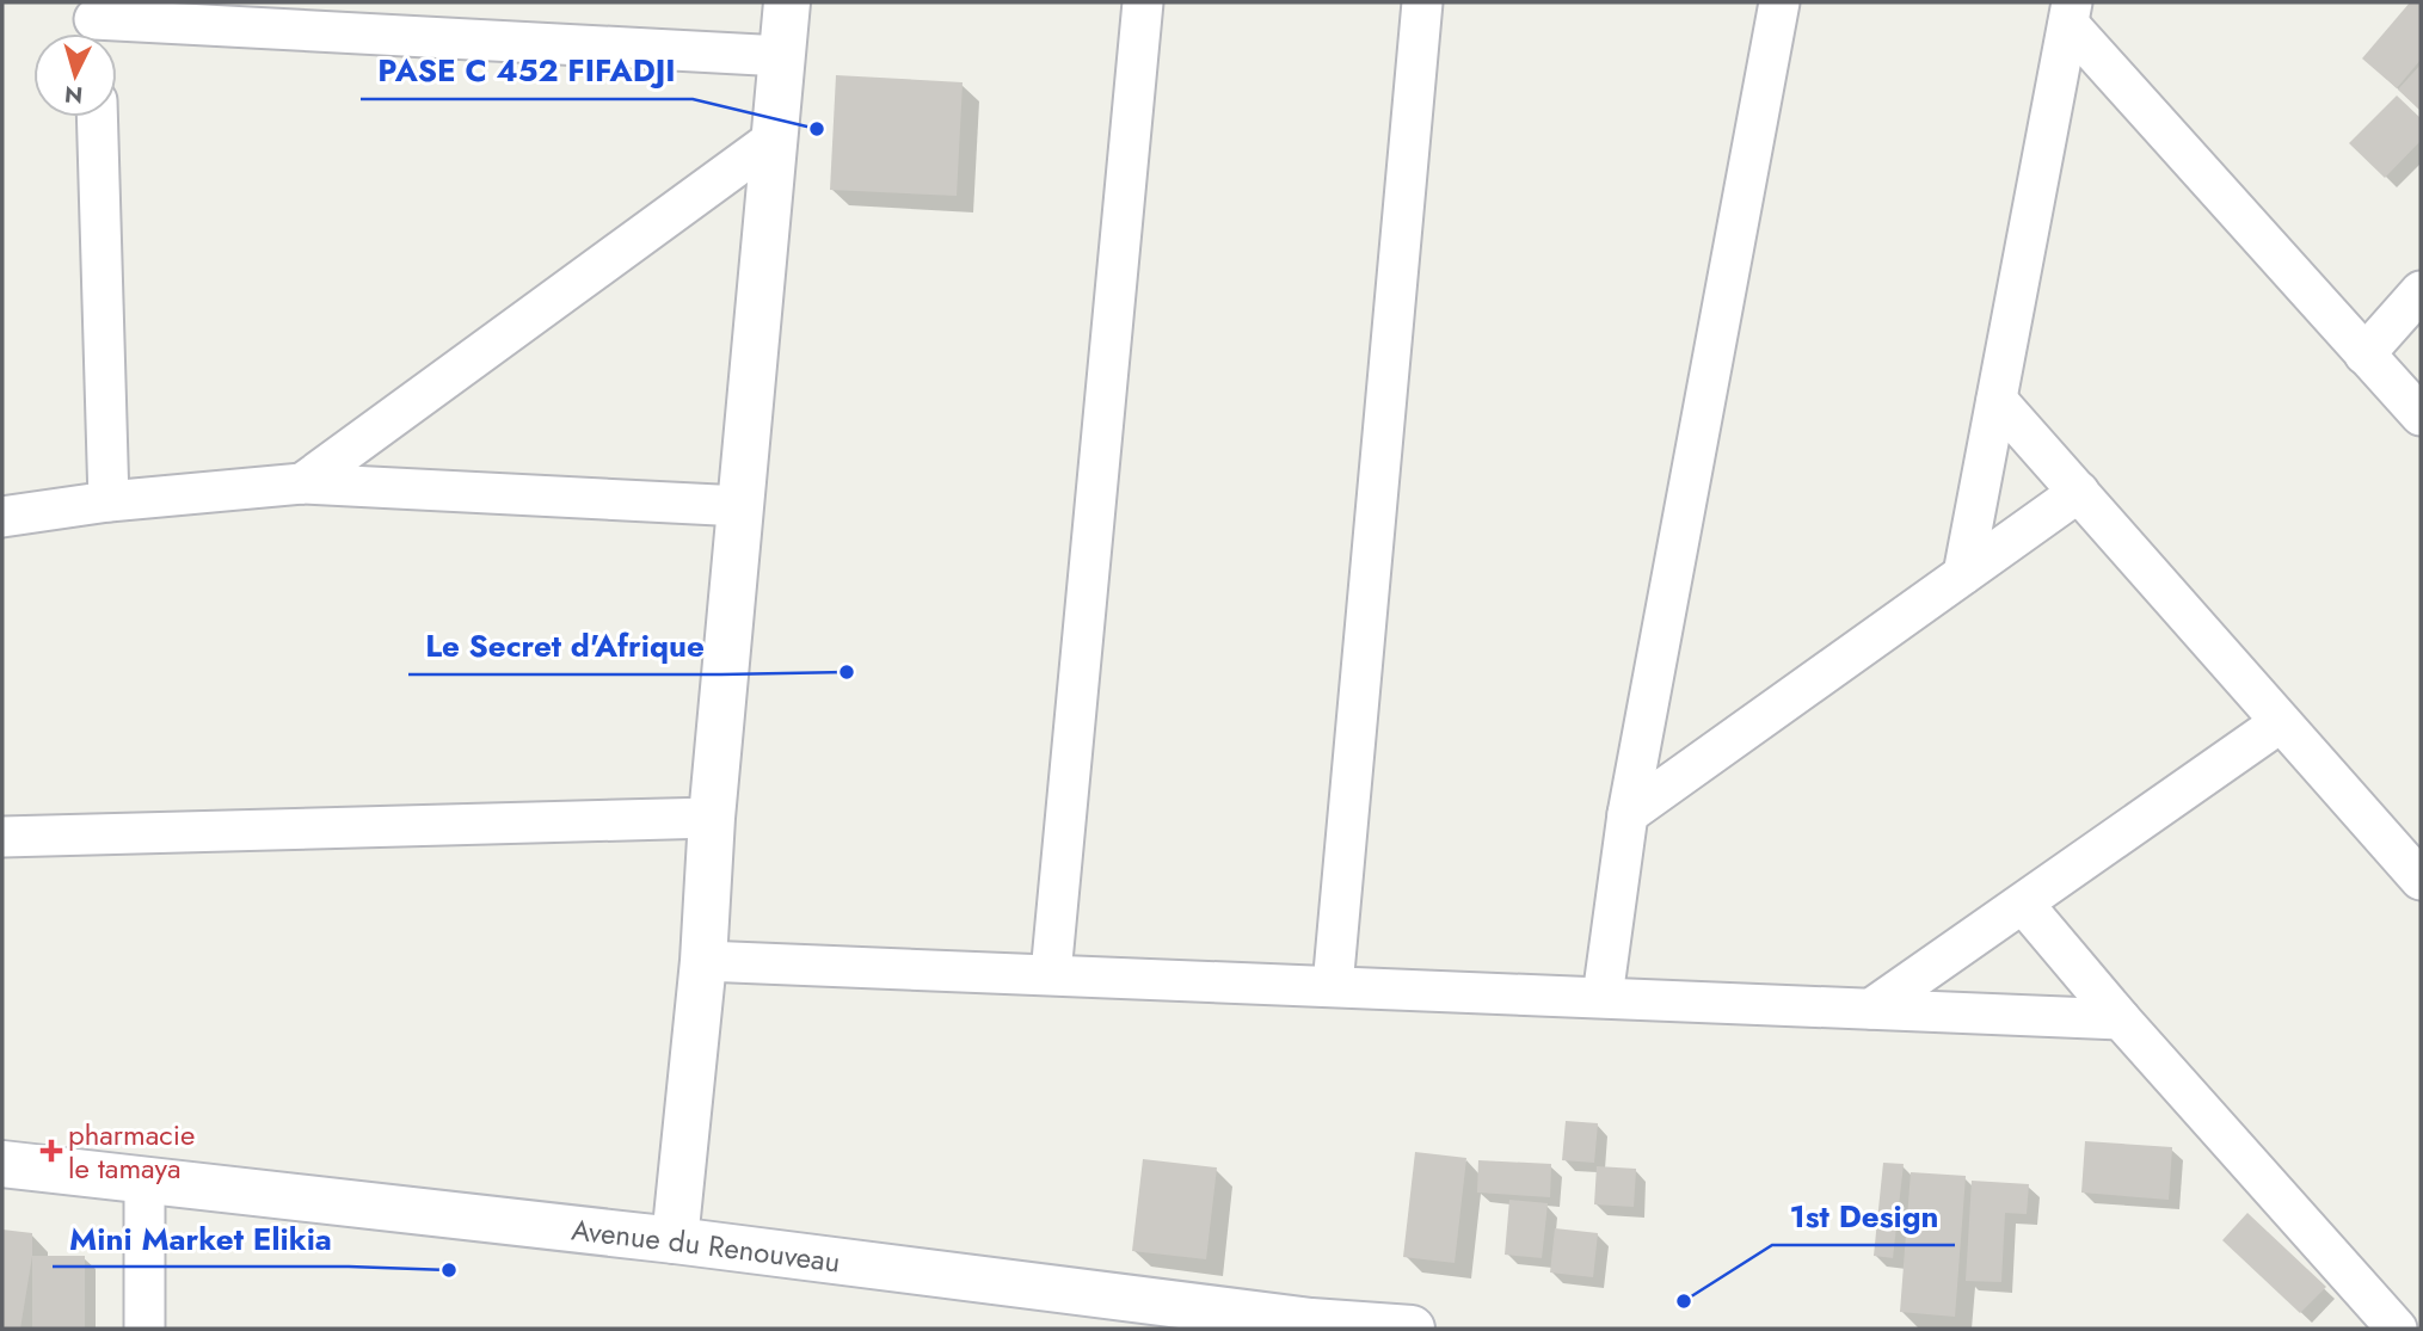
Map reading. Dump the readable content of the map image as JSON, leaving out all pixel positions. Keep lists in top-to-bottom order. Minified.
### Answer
{"streets":{"main road":["Avenue du Renouveau"]},"places":{"other":["PASE C 452 FIFADJI","Le Secret d'Afrique","Mini Market Elikia","1st Design"],"health":["pharmacie le tamaya"]},"north":"bottom"}
